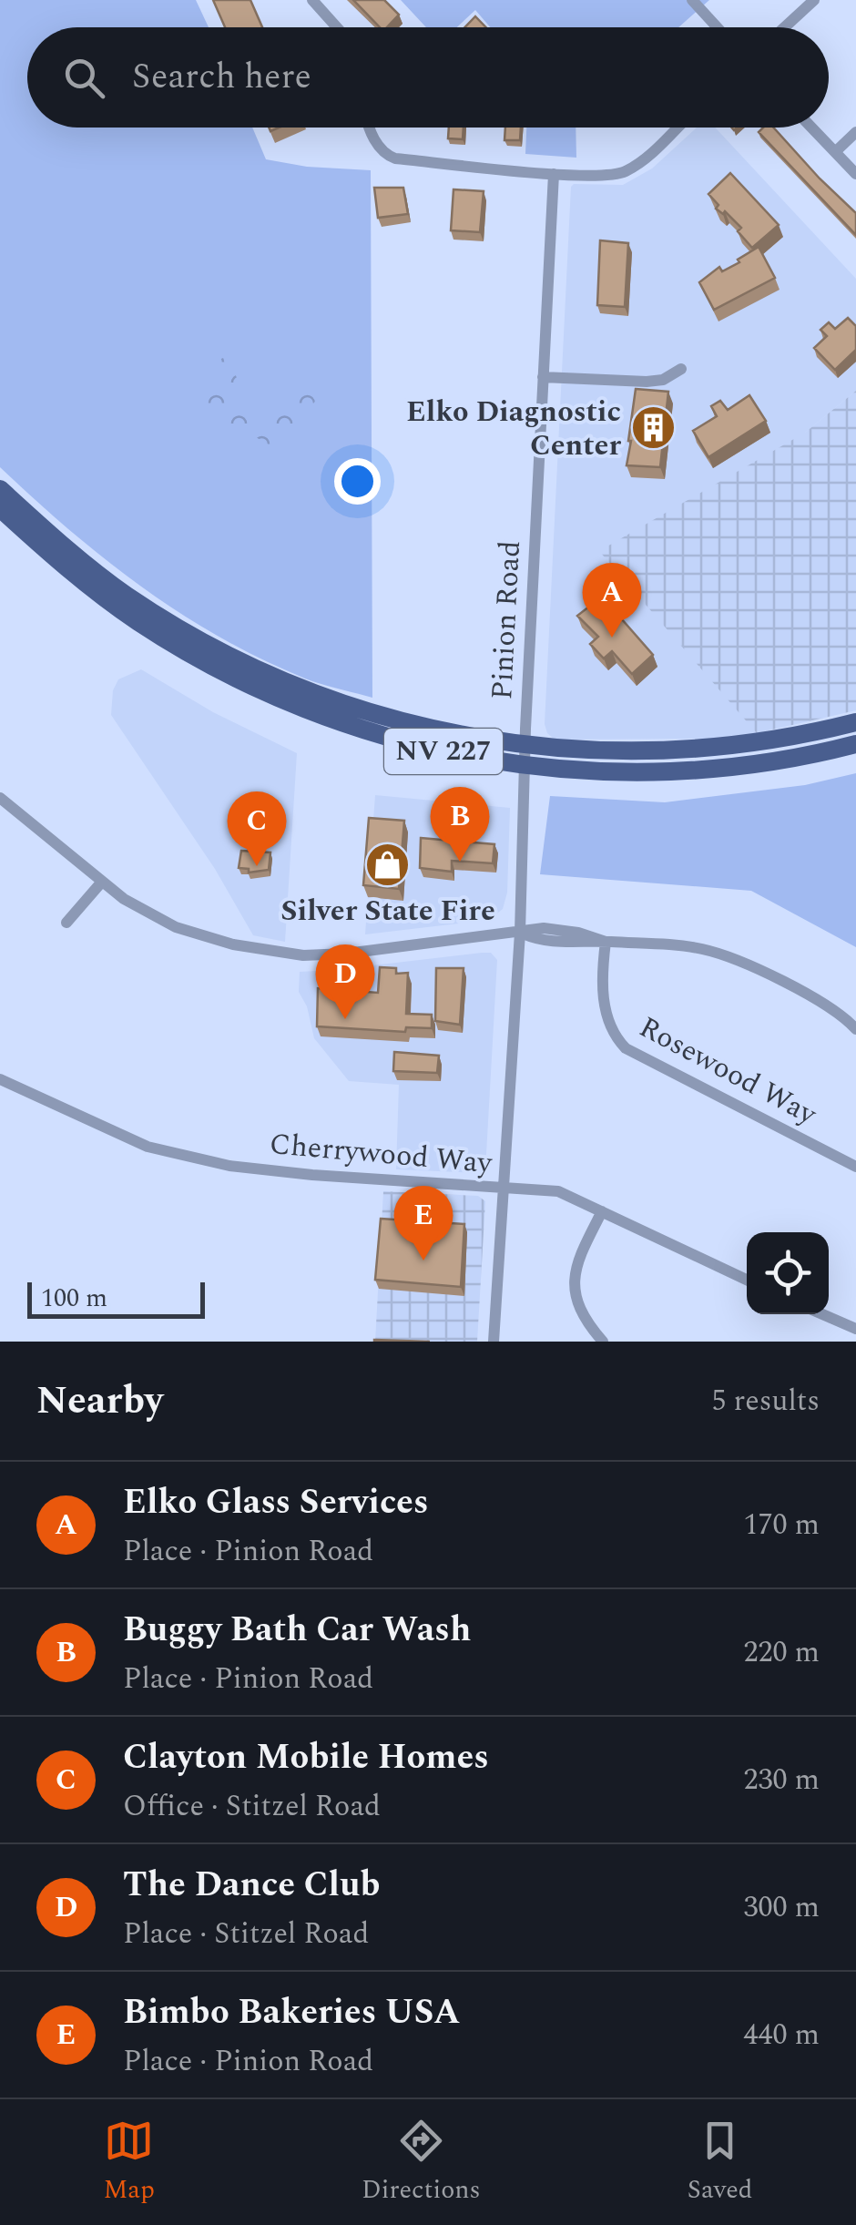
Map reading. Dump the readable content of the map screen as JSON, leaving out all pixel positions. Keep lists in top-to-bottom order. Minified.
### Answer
{"streets":{"main road":["NV 227"],"street":["Pinion Road","Rosewood Way","Cherrywood Way"]},"crossings":[["Pinion Road","NV 227"],["Pinion Road","Cherrywood Way"]],"places":{"building":["Elko Diagnostic Center"],"shop":["Silver State Fire"]},"scale_bar":"100 m","page":{"search":"Search here","pins":["A","B","C","D","E"],"scale":"100 m","heading":["Nearby","5 results"],"list":[{"mark":"A","name":"Elko Glass Services","note":"Place · Pinion Road","value":"170 m"},{"mark":"B","name":"Buggy Bath Car Wash","note":"Place · Pinion Road","value":"220 m"},{"mark":"C","name":"Clayton Mobile Homes","note":"Office · Stitzel Road","value":"230 m"},{"mark":"D","name":"The Dance Club","note":"Place · Stitzel Road","value":"300 m"},{"mark":"E","name":"Bimbo Bakeries USA","note":"Place · Pinion Road","value":"440 m"}],"nav":["Map","Directions","Saved"]}}
